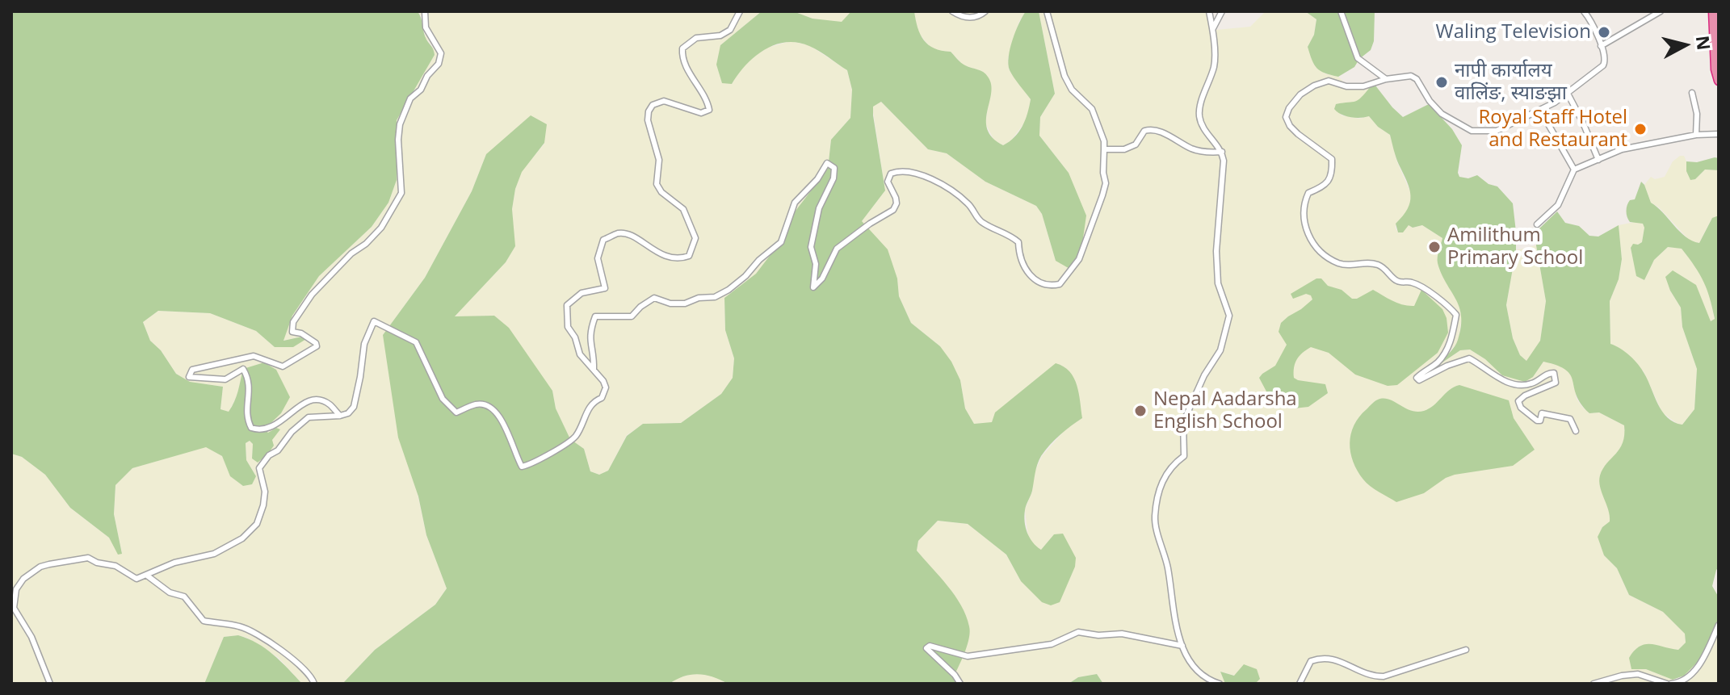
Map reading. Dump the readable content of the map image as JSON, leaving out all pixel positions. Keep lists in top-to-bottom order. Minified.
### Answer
{"places":["Waling Television","नापी कार्यालय वालिंङ, स्याङझा","Royal Staff Hotel and Restaurant","Amilithum Primary School","Nepal Aadarsha English School"],"north":"right"}
